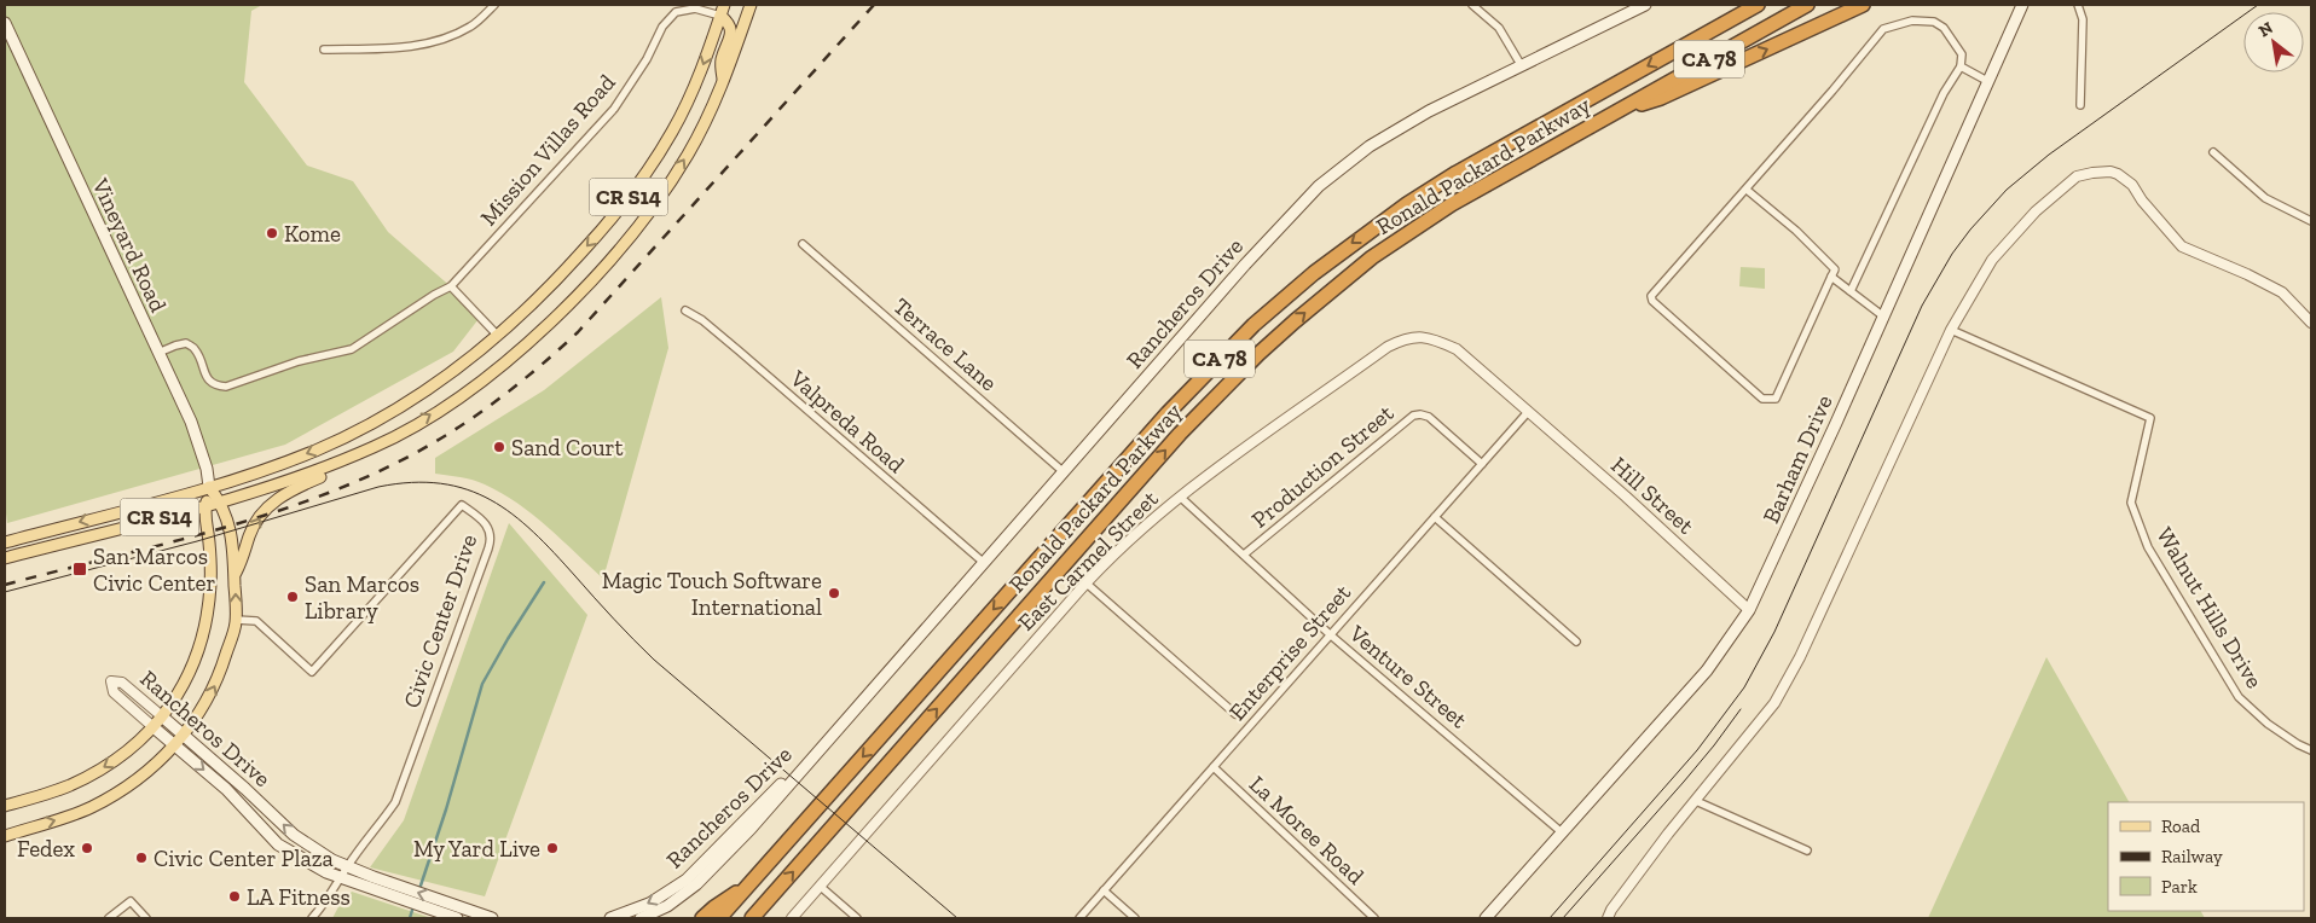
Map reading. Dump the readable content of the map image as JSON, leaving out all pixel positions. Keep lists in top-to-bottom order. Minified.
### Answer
{"streets":{"highway":["CA 78","Ronald Packard Parkway"],"main road":["CR S14","Vineyard Road","Rancheros Drive","Barham Drive"],"street":["Mission Villas Road","Terrace Lane","Valpreda Road","Production Street","Hill Street","East Carmel Street","Walnut Hills Drive","Civic Center Drive","Enterprise Street","Venture Street","La Moree Road"]},"crossings":[["Mission Villas Road","CR S14"],["Mission Villas Road","Vineyard Road"],["CR S14","Vineyard Road"],["Rancheros Drive","Terrace Lane"],["Rancheros Drive","Valpreda Road"],["Rancheros Drive","Civic Center Drive"],["Barham Drive","Hill Street"],["Barham Drive","Venture Street"],["Production Street","Enterprise Street"],["Production Street","Venture Street"],["Hill Street","East Carmel Street"],["Hill Street","Enterprise Street"],["East Carmel Street","Enterprise Street"],["East Carmel Street","Venture Street"],["Enterprise Street","Venture Street"],["Enterprise Street","La Moree Road"]],"places":{"other":["Kome","Sand Court","Magic Touch Software International","San Marcos Library","Fedex","My Yard Live","Civic Center Plaza","LA Fitness"],"transit":["San Marcos Civic Center"]},"legend":["Road","Railway","Park"],"north":"top left"}
